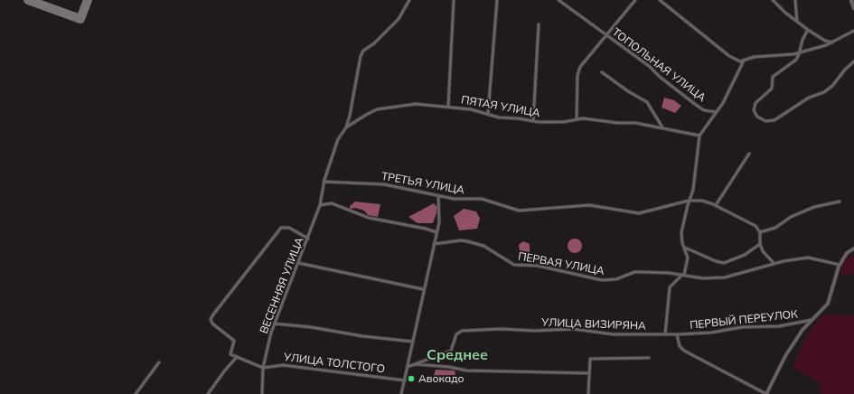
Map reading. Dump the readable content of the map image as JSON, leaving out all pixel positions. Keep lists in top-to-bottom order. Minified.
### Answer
{"streets":{"street":["ТОПОЛЬНАЯ УЛИЦА","ПЯТАЯ УЛИЦА","ТРЕТЬЯ УЛИЦА","ПЕРВАЯ УЛИЦА","ВЕСЕННЯЯ УЛИЦА","ПЕРВЫЙ ПЕРЕУЛОК","УЛИЦА ВИЗИРЯНА","УЛИЦА ТОЛСТОГО"]},"crossings":[["ТРЕТЬЯ УЛИЦА","ВЕСЕННЯЯ УЛИЦА"],["ВЕСЕННЯЯ УЛИЦА","УЛИЦА ТОЛСТОГО"],["ПЕРВЫЙ ПЕРЕУЛОК","УЛИЦА ВИЗИРЯНА"]],"districts":["Среднее"],"places":["Авокадо"]}
